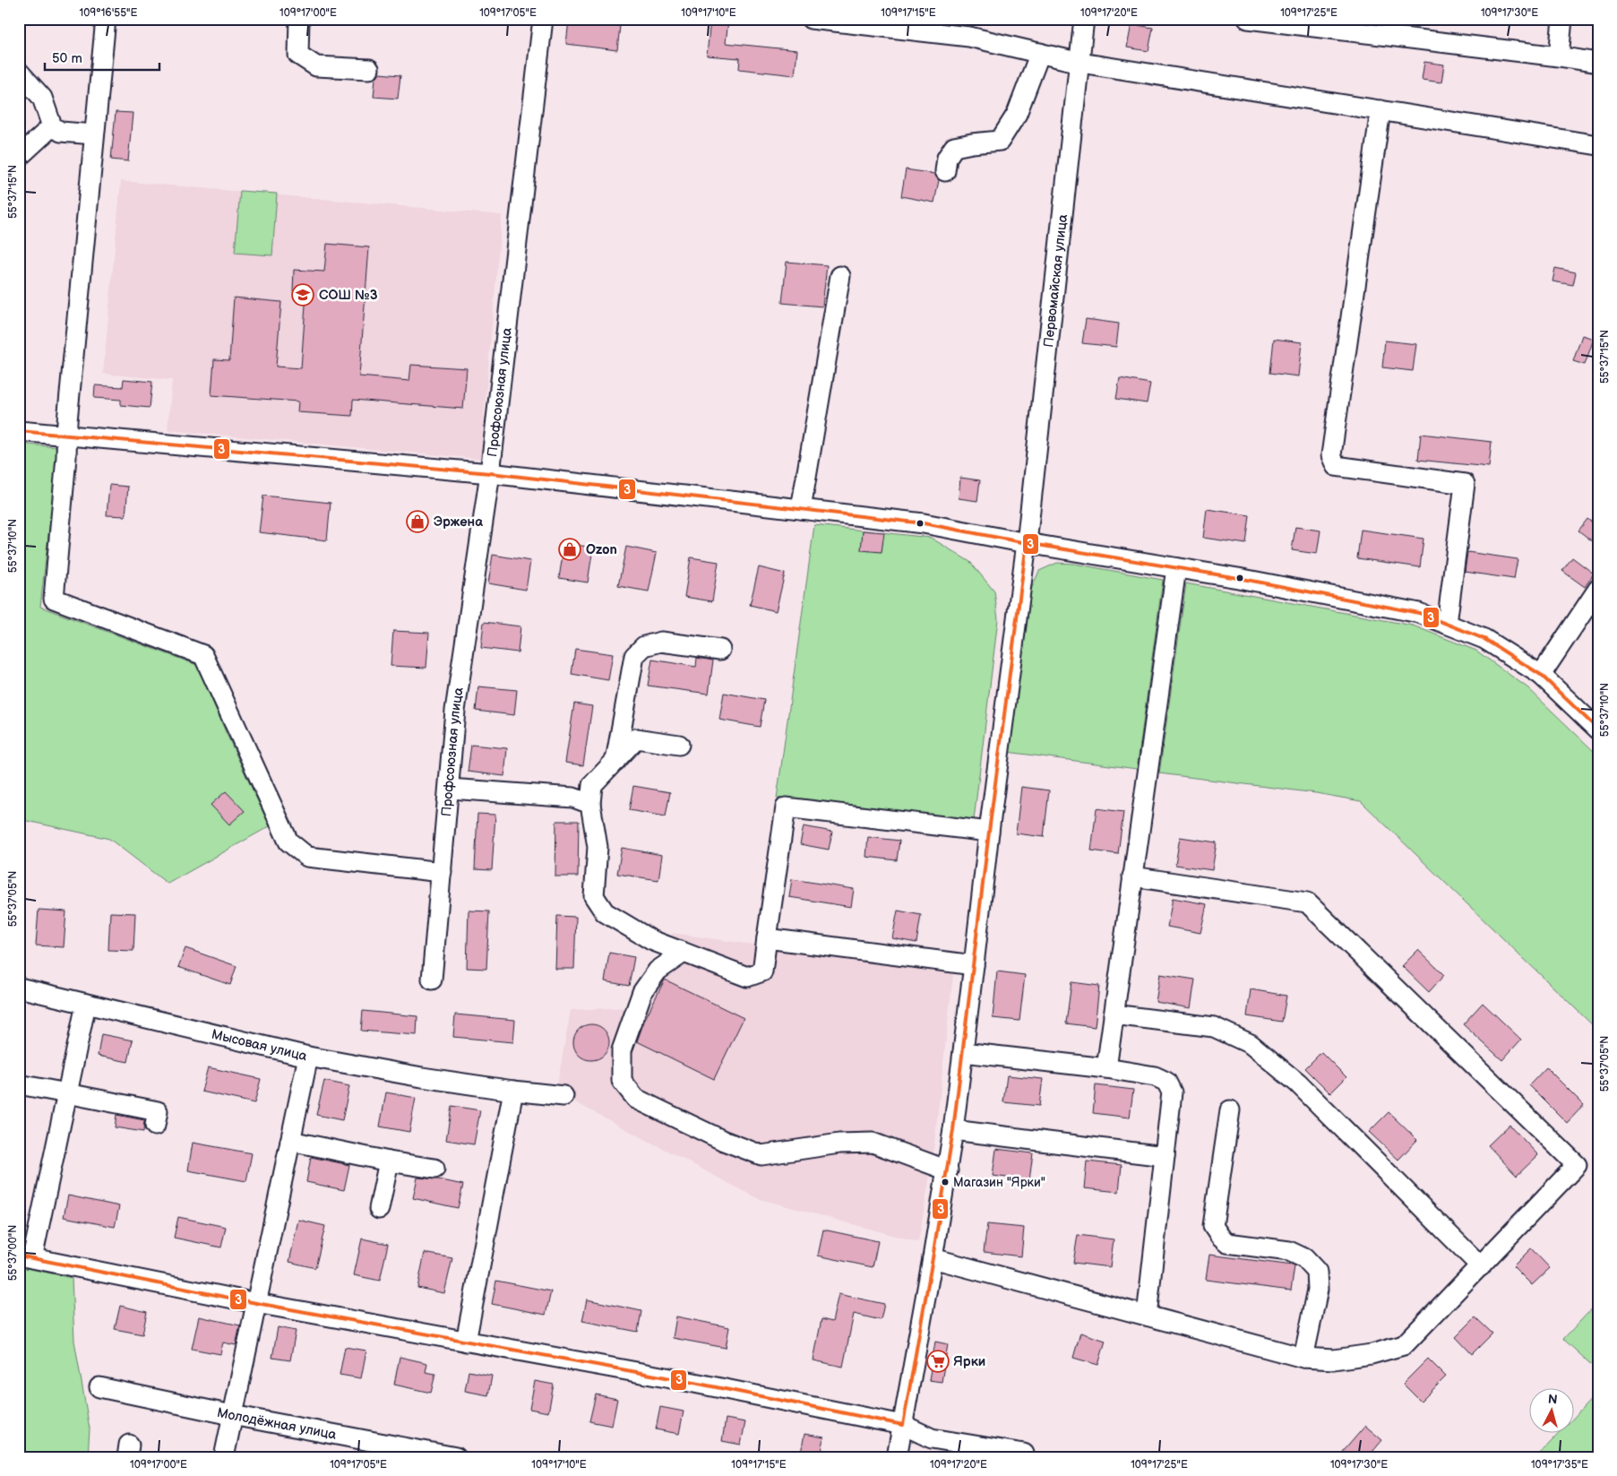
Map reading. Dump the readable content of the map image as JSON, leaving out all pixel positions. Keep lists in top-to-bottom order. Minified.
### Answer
{"streets":{"street":["Первомайская улица","Профсоюзная улица","Мысовая улица","Молодёжная улица"]},"crossings":[["Мысовая улица","Молодёжная улица"]],"places":{"school or university":["СОШ №3"],"shop":["Эржена","Ozon"],"other":["Магазин \"Ярки\""],"supermarket":["Ярки"]},"lines":["transit line 3"],"scale_bar":"50 m","north":"top","coordinates":["109°16'55\"E","109°17'00\"E","109°17'05\"E","109°17'10\"E","109°17'15\"E","109°17'20\"E","109°17'25\"E","109°17'30\"E","55°37'15\"N","55°37'10\"N","55°37'05\"N","55°37'00\"N","109°17'35\"E"]}
